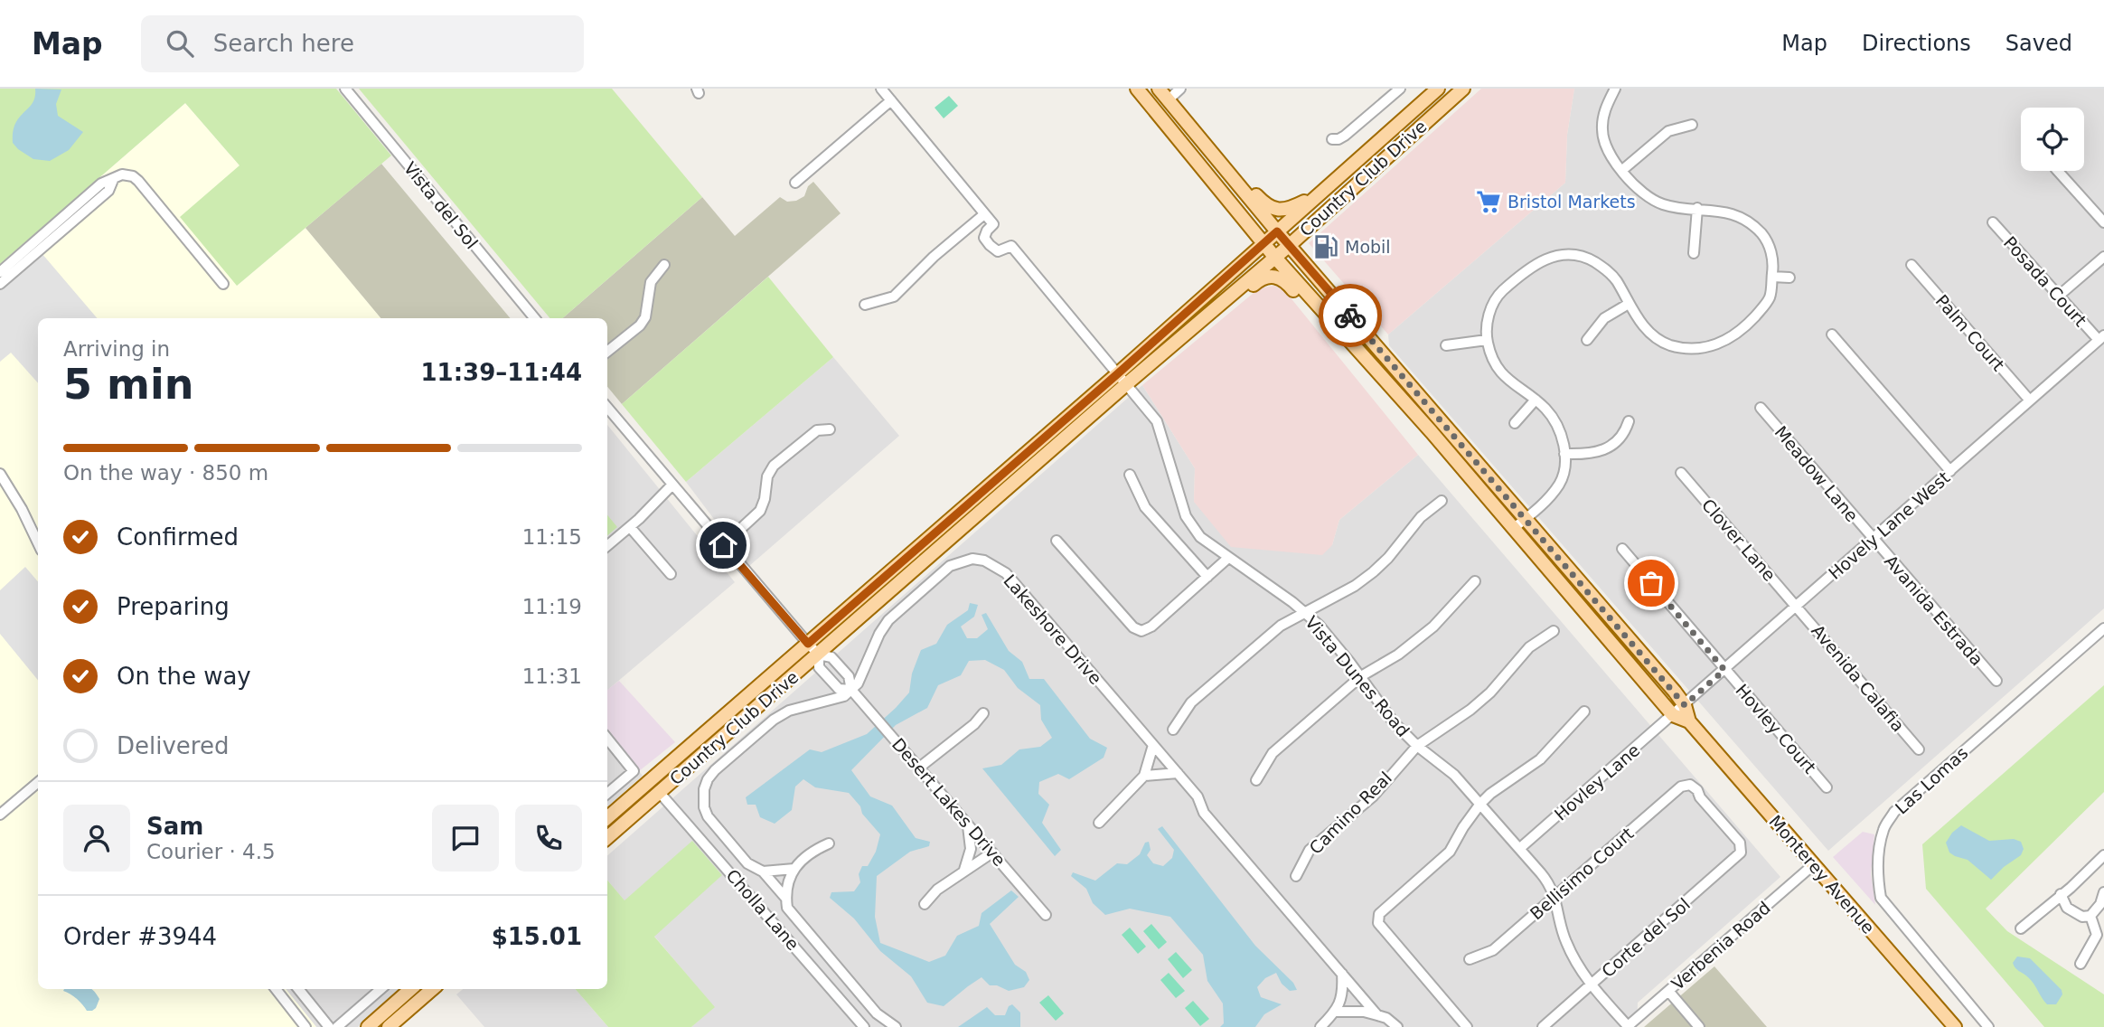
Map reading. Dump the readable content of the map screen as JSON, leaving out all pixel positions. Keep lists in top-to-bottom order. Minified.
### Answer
{"streets":{"main road":["Country Club Drive","Monterey Avenue"],"street":["Vista del Sol","Posada Court","Palm Court","Meadow Lane","Hovely Lane West","Clover Lane","Avanida Estrada","Lakeshore Drive","Vista Dunes Road","Avenida Calafia","Hovley Court","Las Lomas","Hovley Lane","Desert Lakes Drive","Camino Real","Bellisimo Court","Cholla Lane","Corte del Sol","Verbenia Road"]},"crossings":[["Country Club Drive","Vista Dunes Road"],["Country Club Drive","Desert Lakes Drive"],["Country Club Drive","Monterey Avenue"],["Country Club Drive","Cholla Lane"],["Posada Court","Hovely Lane West"],["Palm Court","Hovely Lane West"],["Meadow Lane","Hovely Lane West"],["Meadow Lane","Avanida Estrada"],["Hovely Lane West","Clover Lane"],["Hovely Lane West","Avanida Estrada"],["Hovely Lane West","Avenida Calafia"],["Hovely Lane West","Hovley Court"],["Hovely Lane West","Hovley Lane"],["Hovely Lane West","Monterey Avenue"],["Clover Lane","Avenida Calafia"],["Lakeshore Drive","Desert Lakes Drive"],["Vista Dunes Road","Hovley Lane"],["Vista Dunes Road","Camino Real"],["Vista Dunes Road","Bellisimo Court"],["Vista Dunes Road","Corte del Sol"],["Vista Dunes Road","Verbenia Road"],["Hovley Lane","Monterey Avenue"],["Bellisimo Court","Corte del Sol"],["Monterey Avenue","Verbenia Road"]],"places":{"supermarket":["Bristol Markets"],"fuel station":["Mobil"]},"page":{"header":"Map","search":"Search here","nav":["Map","Directions","Saved"],"heading":["5 min","Arriving in","11:39–11:44"],"panel":["Sam","Courier · 4.5","Order #3944","$15.01"],"bar":"On the way · 850 m","list":[["Confirmed","11:15"],["Preparing","11:19"],["On the way","11:31"],"Delivered"]}}
